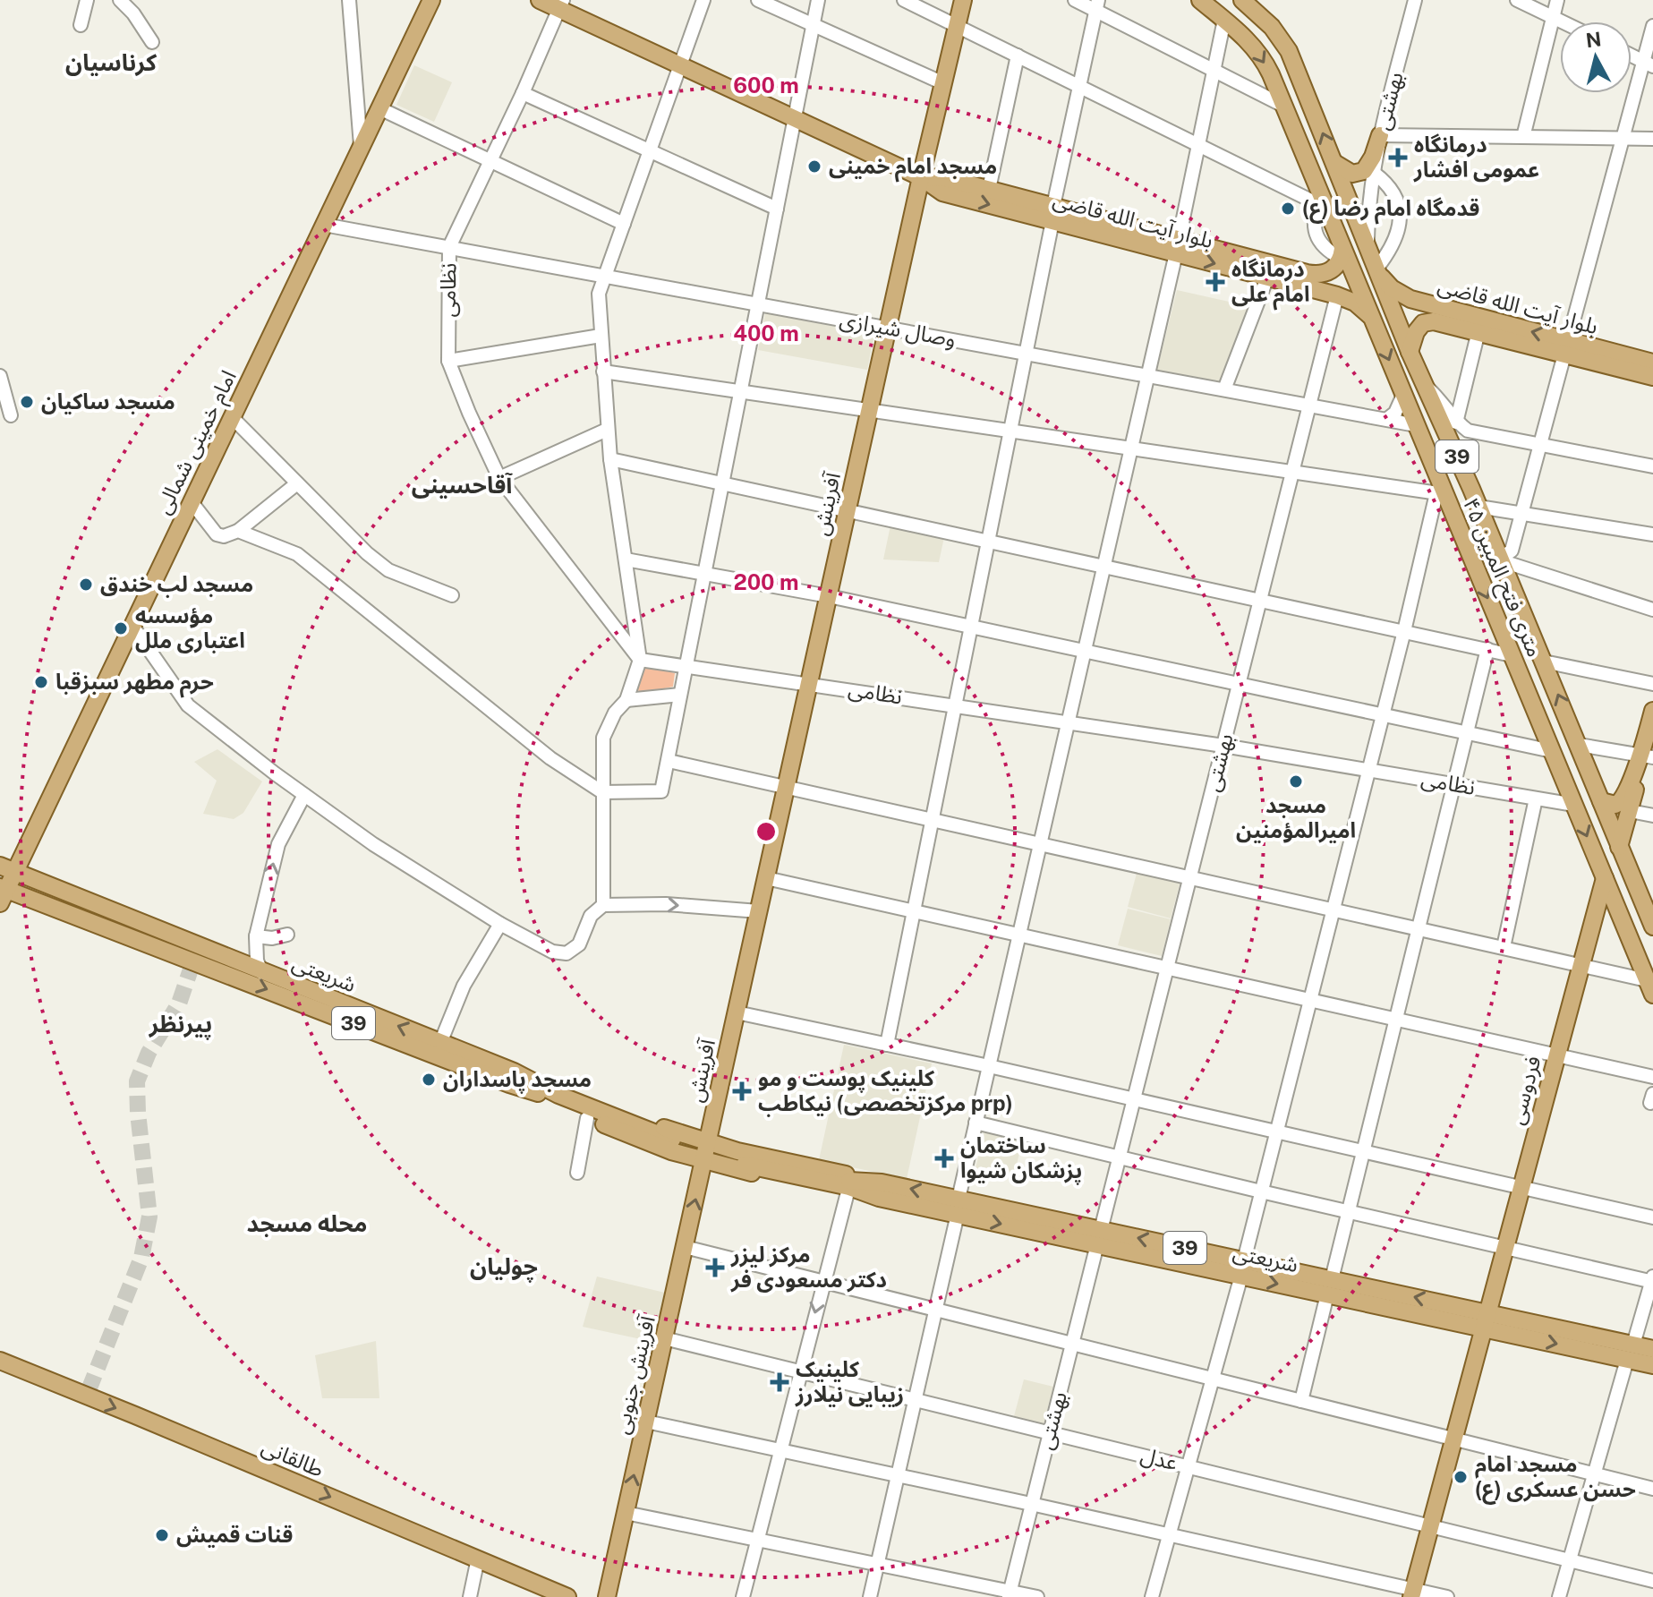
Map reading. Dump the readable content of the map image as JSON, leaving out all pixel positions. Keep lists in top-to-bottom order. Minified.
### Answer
{"streets":{"main road":["بلوار آیت الله قاضی","بلوار آیت‌ الله قاضی","امام خمینی شمالی","39","آفرینش","۴۵ متری فتح المبین","شریعتی","فردوسی","آفرینش جنوبی","طالقانی"],"street":["بهشتی","نظامی","وصال شیرازی","عدل"]},"crossings":[["بهشتی","بلوار آیت الله قاضی"],["بهشتی","نظامی"],["بهشتی","وصال شیرازی"],["بهشتی","۴۵ متری فتح المبین"],["بهشتی","شریعتی"],["بهشتی","عدل"],["بلوار آیت الله قاضی","آفرینش"],["بلوار آیت الله قاضی","۴۵ متری فتح المبین"],["نظامی","وصال شیرازی"],["نظامی","آفرینش"],["نظامی","۴۵ متری فتح المبین"],["بلوار آیت‌ الله قاضی","۴۵ متری فتح المبین"],["وصال شیرازی","امام خمینی شمالی"],["وصال شیرازی","آفرینش"],["وصال شیرازی","۴۵ متری فتح المبین"],["امام خمینی شمالی","شریعتی"],["39","شریعتی"],["آفرینش","آفرینش جنوبی"],["۴۵ متری فتح المبین","فردوسی"],["شریعتی","فردوسی"],["فردوسی","عدل"],["آفرینش جنوبی","عدل"]],"one_way":["آفرینش جنوبی","طالقانی"],"districts":["کرناسیان","آقاحسینی","پیرنظر","محله مسجد","چولیان"],"places":{"health":["درمانگاه عمومی افشار","درمانگاه امام علی","کلینیک پوست و مو نیکاطب (مرکزتخصصی prp)","ساختمان پزشکان شیوا","مرکز لیزر دکتر مسعودی فر","کلینیک زیبایی نیلارز"],"other":["مسجد امام خمینی","قدمگاه امام رضا (ع)","مسجد ساکیان","مسجد لب خندق","مؤسسه اعتباری ملل","حرم مطهر سبزقبا","مسجد امیرالمؤمنین","مسجد پاسداران","مسجد امام حسن عسکری (ع)","قنات قمیش"]},"north":"top","rings":["600 m","400 m","200 m"]}
